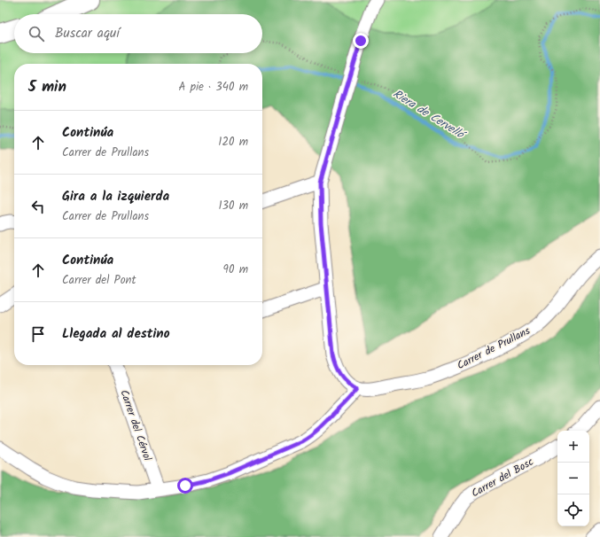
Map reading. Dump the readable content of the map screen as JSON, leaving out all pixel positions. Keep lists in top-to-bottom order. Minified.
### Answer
{"streets":{"street":["Carrer de Prullans","Carrer del Cérvol","Carrer del Bosc"]},"water":["Riera de Cervelló"],"page":{"search":"Buscar aquí","heading":["5 min","A pie · 340 m"],"list":[["Continúa","Carrer de Prullans","120 m"],["Gira a la izquierda","Carrer de Prullans","130 m"],["Continúa","Carrer del Pont","90 m"],"Llegada al destino"],"map_buttons":["+","−"]}}
